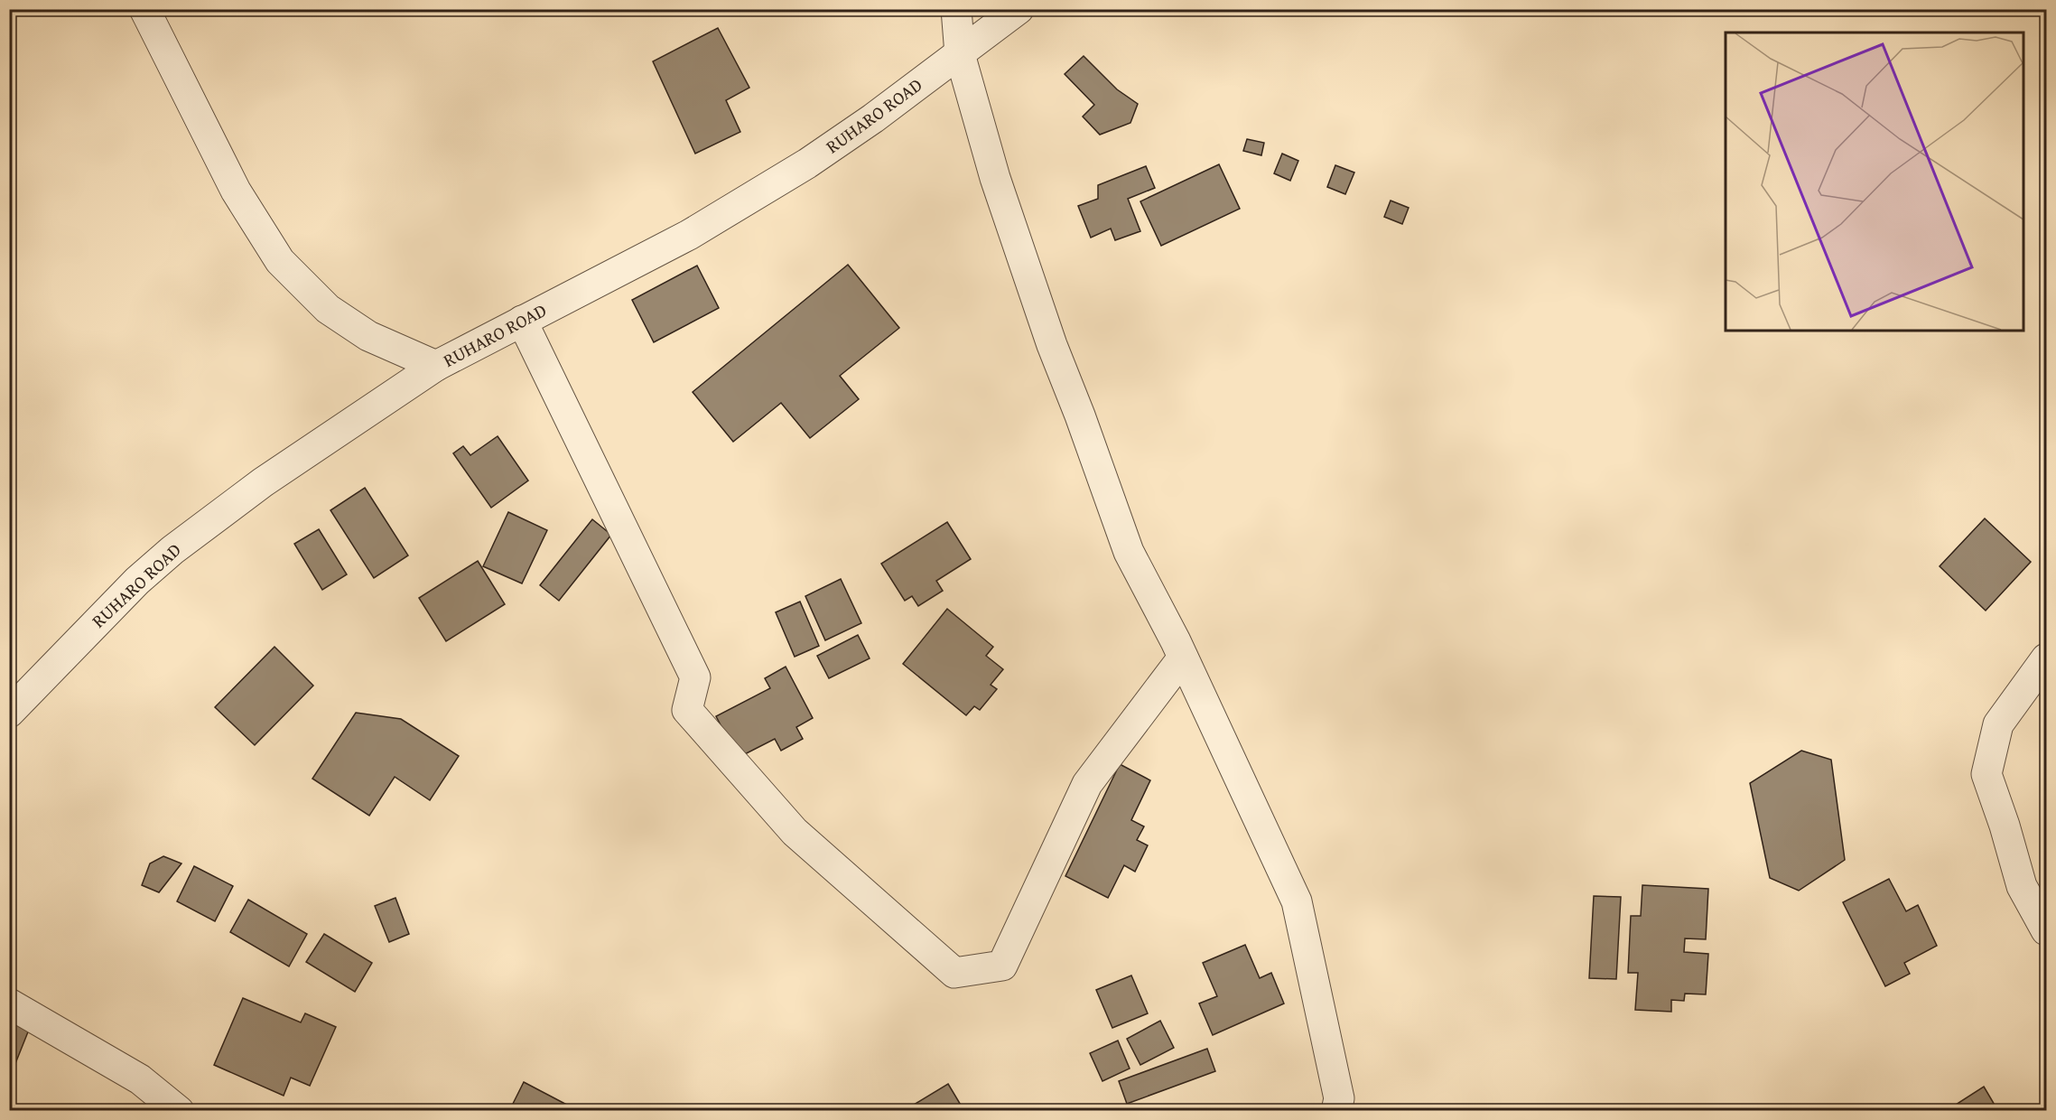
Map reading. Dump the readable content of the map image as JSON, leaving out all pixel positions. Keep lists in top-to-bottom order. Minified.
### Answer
{"streets":{"street":["RUHARO ROAD"]}}
